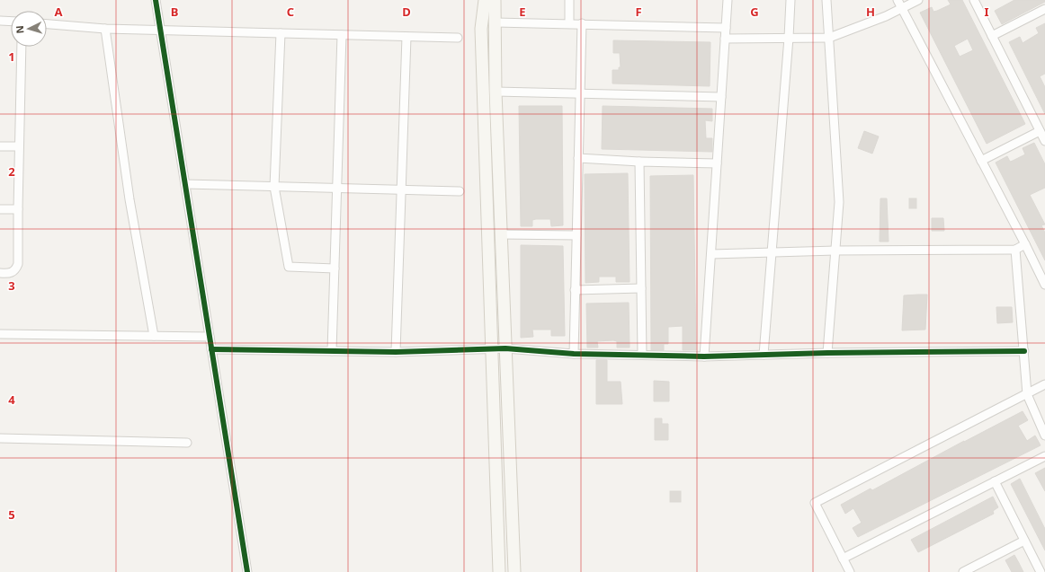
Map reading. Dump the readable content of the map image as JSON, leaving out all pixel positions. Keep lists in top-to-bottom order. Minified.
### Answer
{"north":"left","grid":{"columns":["A","B","C","D","E","F","G","H","I"],"rows":["1","2","3","4","5"]}}
